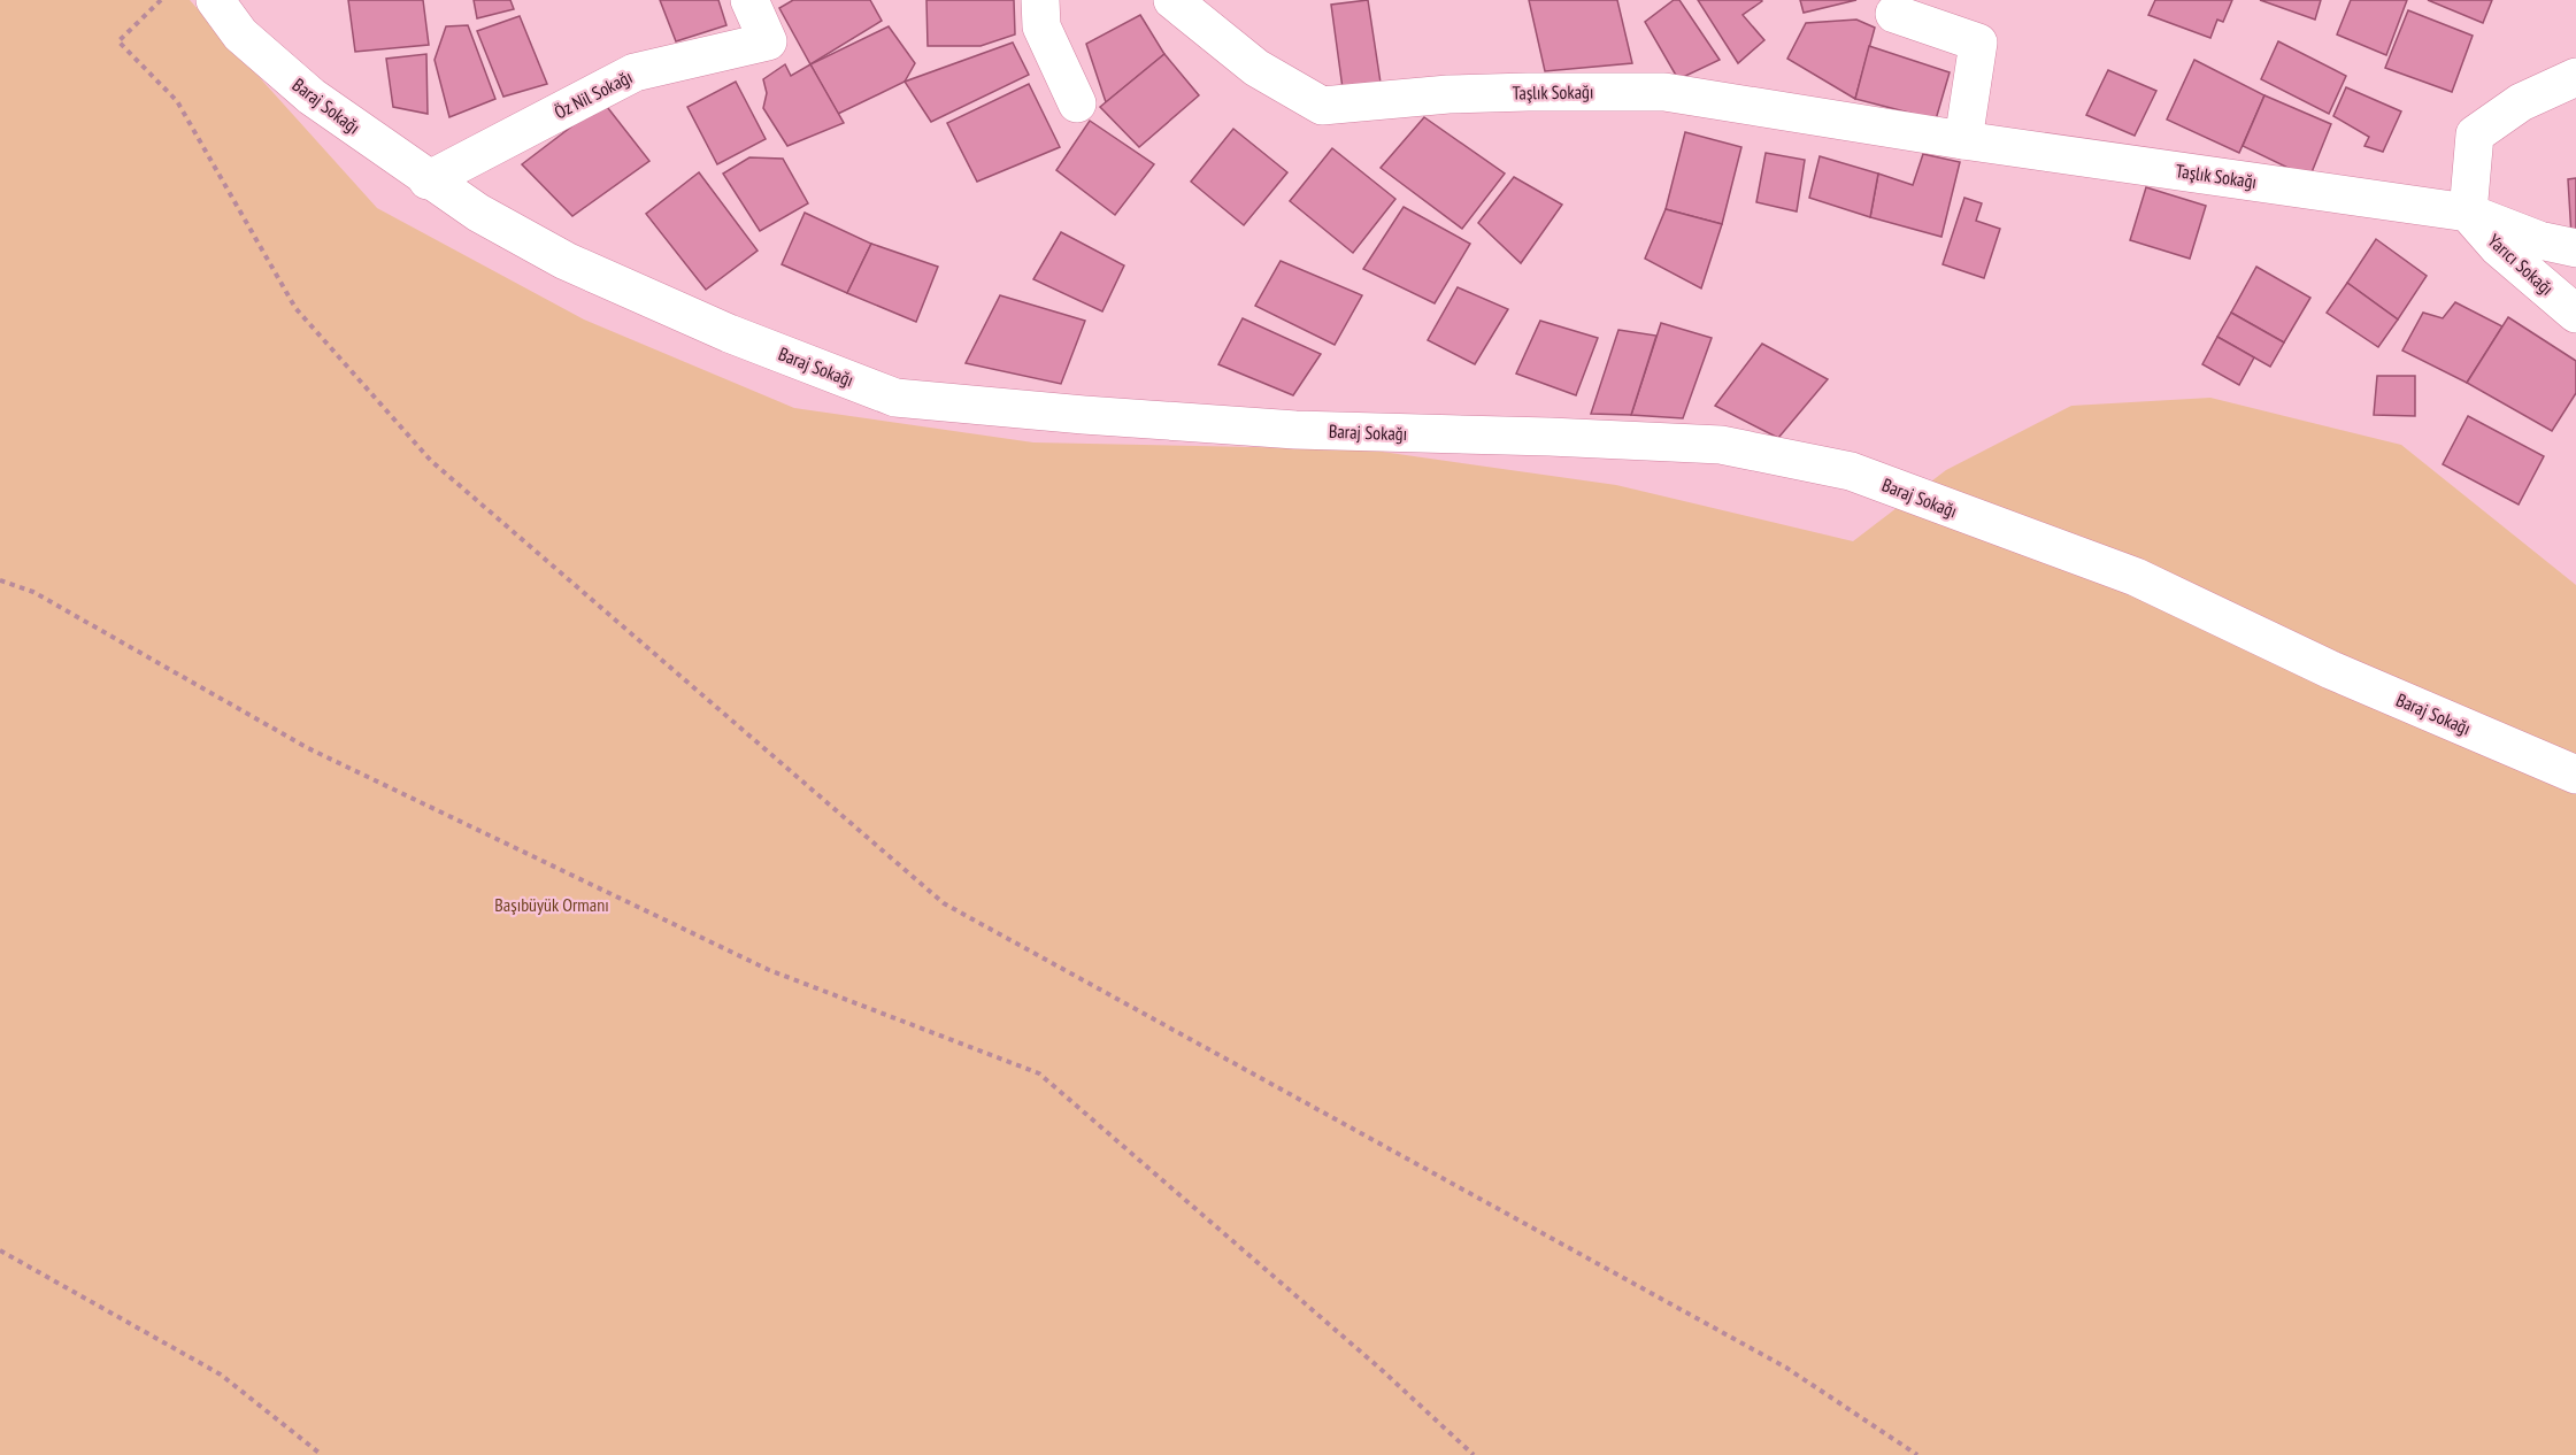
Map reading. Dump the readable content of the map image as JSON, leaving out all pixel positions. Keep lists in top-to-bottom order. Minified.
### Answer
{"streets":{"street":["Taşlık Sokağı","Öz Nil Sokağı","Baraj Sokağı","Yarıcı Sokağı"]},"crossings":[["Taşlık Sokağı","Yarıcı Sokağı"],["Öz Nil Sokağı","Baraj Sokağı"]],"parks":["Başıbüyük Ormanı"]}
